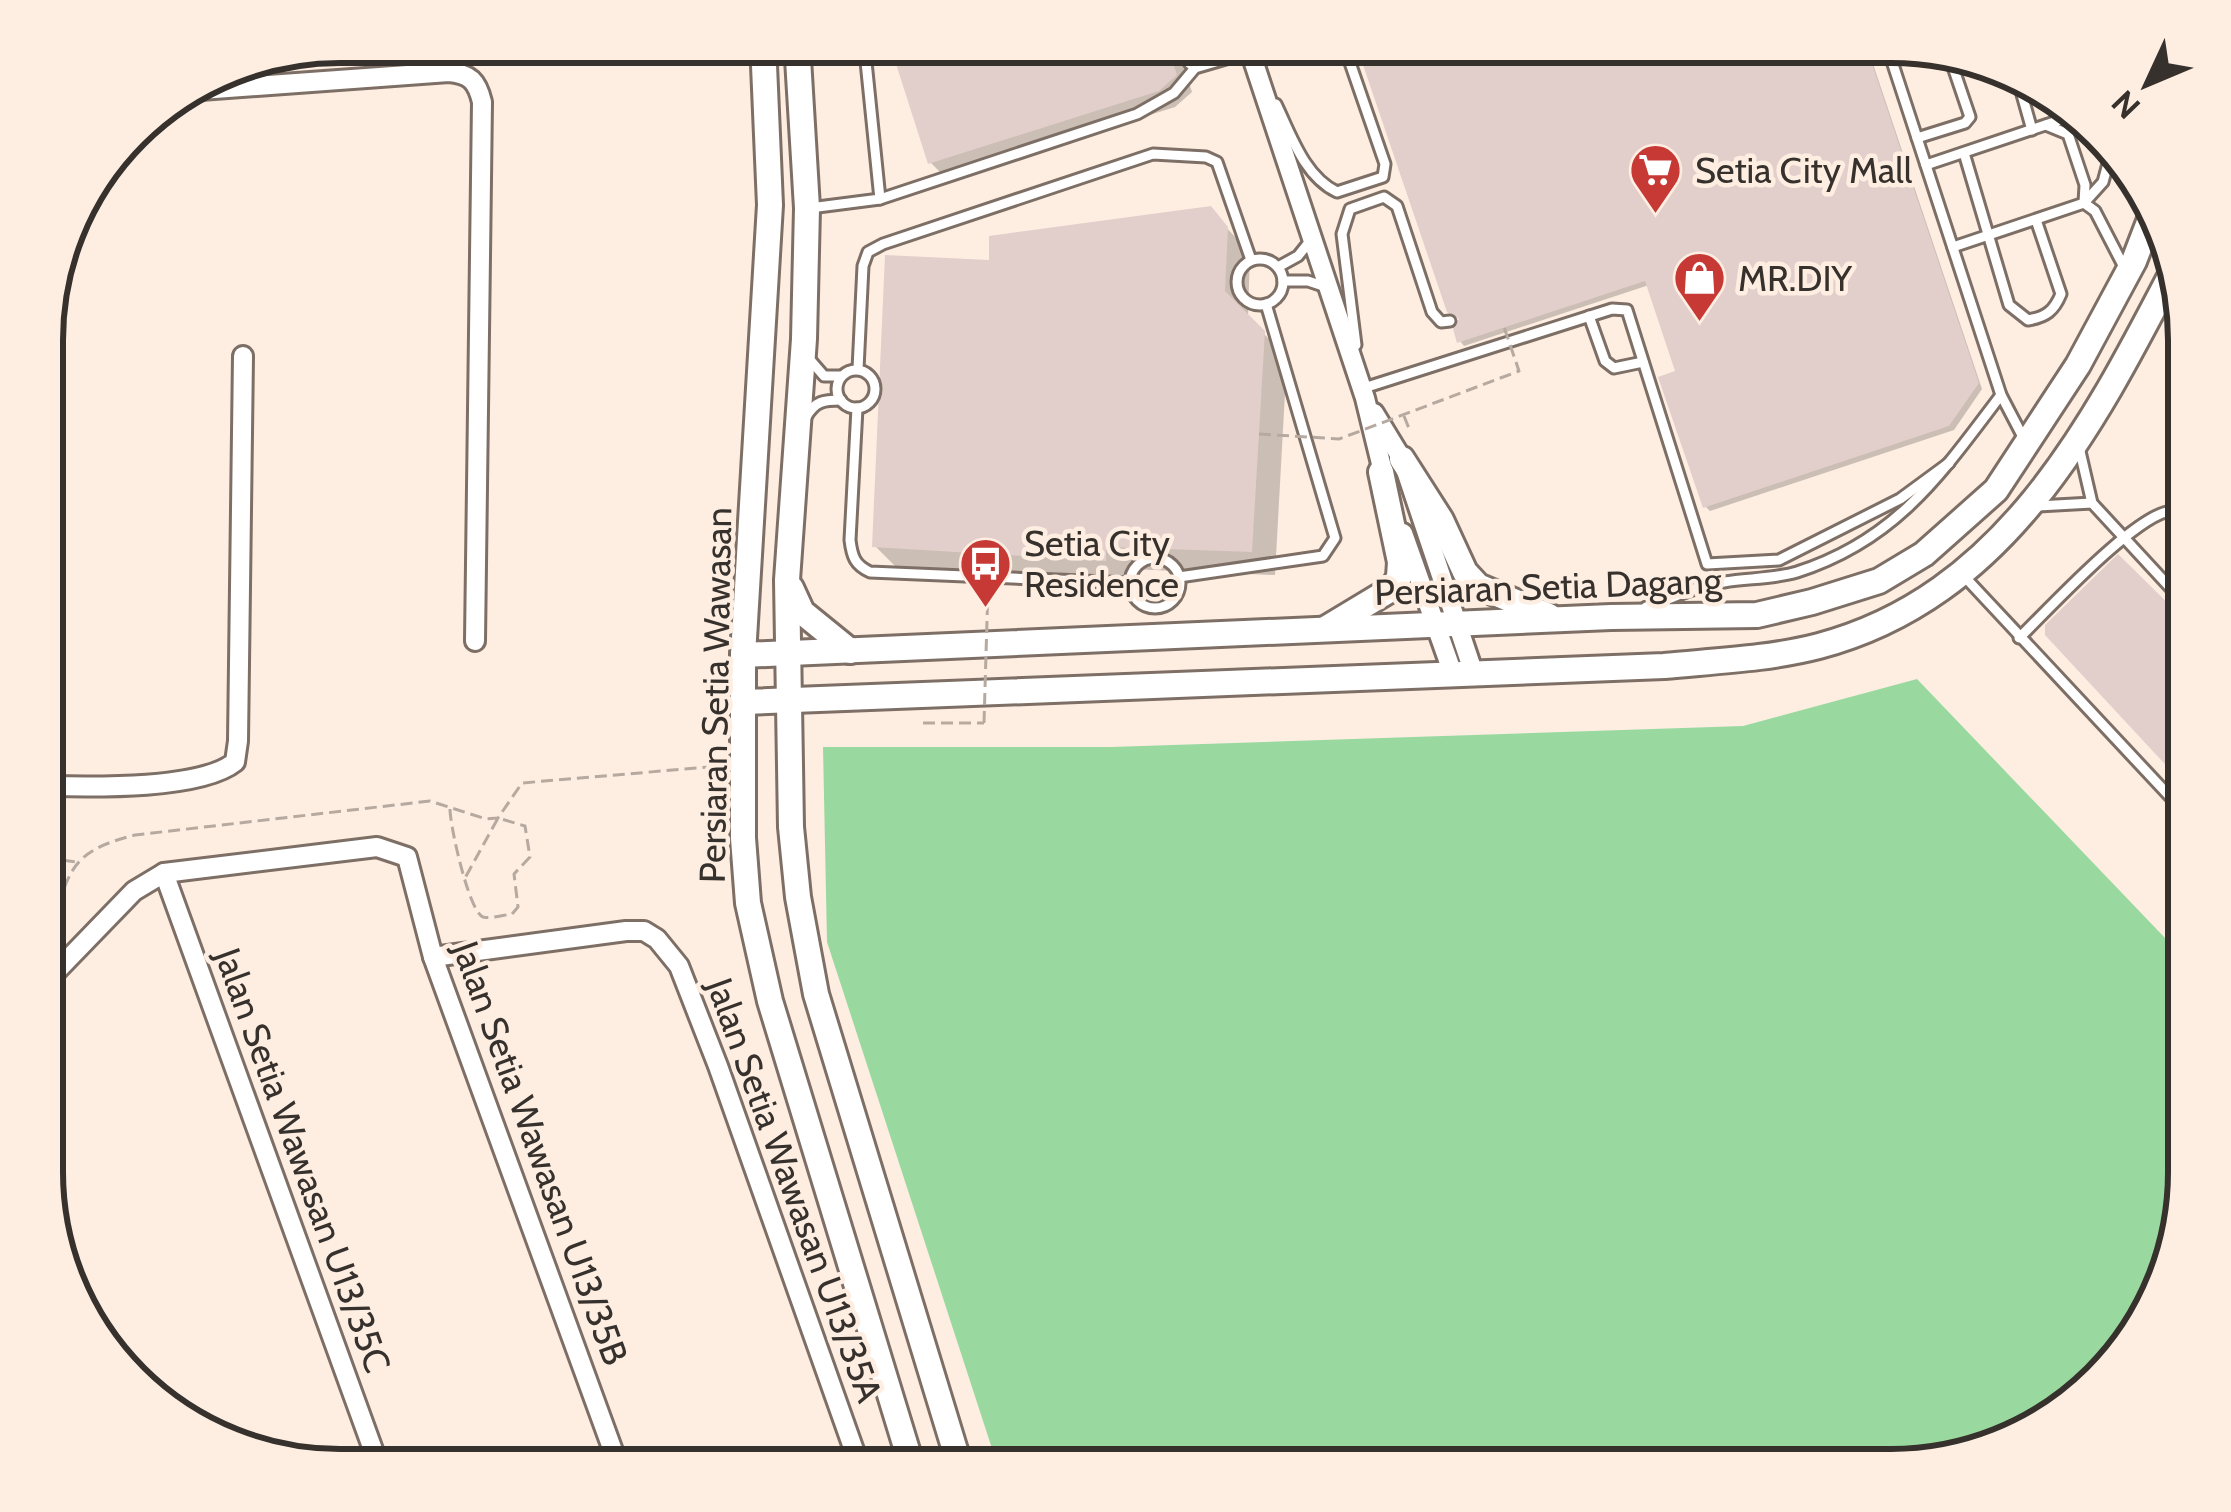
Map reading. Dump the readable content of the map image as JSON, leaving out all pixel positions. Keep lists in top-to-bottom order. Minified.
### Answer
{"streets":{"street":["Persiaran Setia Dagang","Persiaran Setia Wawasan","Jalan Setia Wawasan U13/35B","Jalan Setia Wawasan U13/35C","Jalan Setia Wawasan U13/35A"]},"crossings":[["Persiaran Setia Dagang","Persiaran Setia Wawasan"],["Jalan Setia Wawasan U13/35B","Jalan Setia Wawasan U13/35C"],["Jalan Setia Wawasan U13/35B","Jalan Setia Wawasan U13/35A"]],"places":{"supermarket":["Setia City Mall"],"shop":["MR.DIY"],"bus stop":["Setia City Residence"]},"north":"bottom left"}
